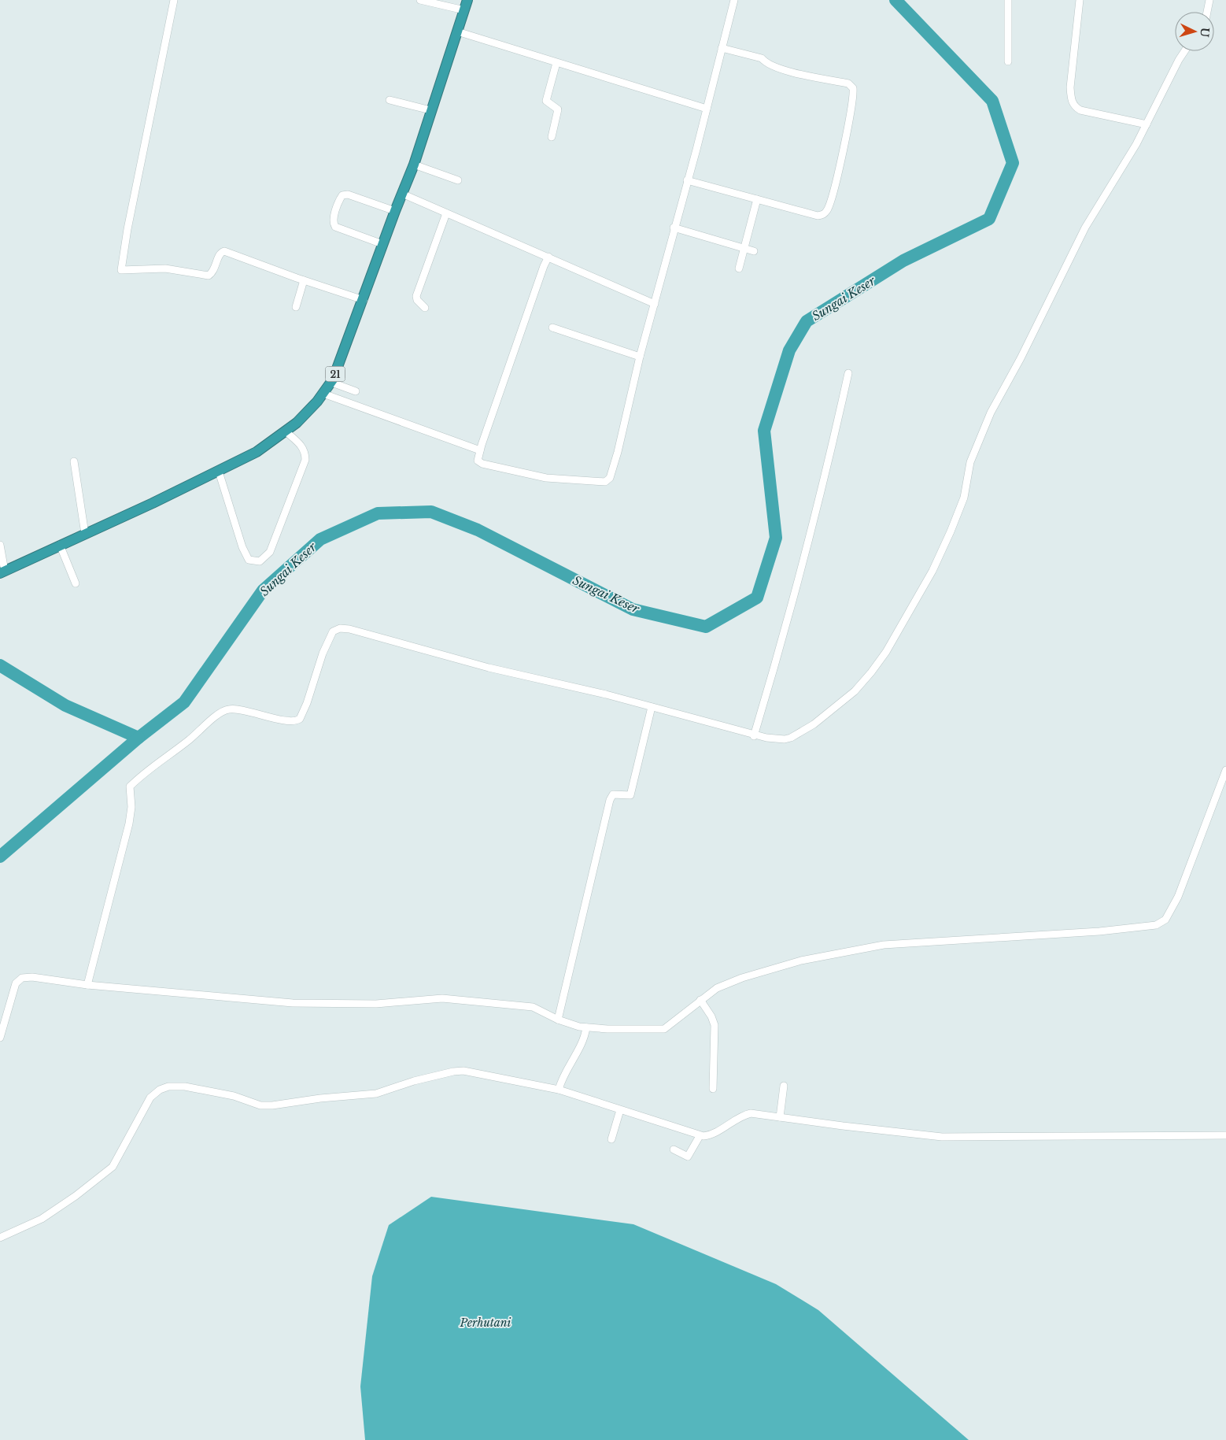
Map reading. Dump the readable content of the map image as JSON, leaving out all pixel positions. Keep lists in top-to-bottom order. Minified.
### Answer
{"streets":{"highway":["21"]},"water":["Sungai Keser"],"parks":["Perhutani"],"north":"right"}
